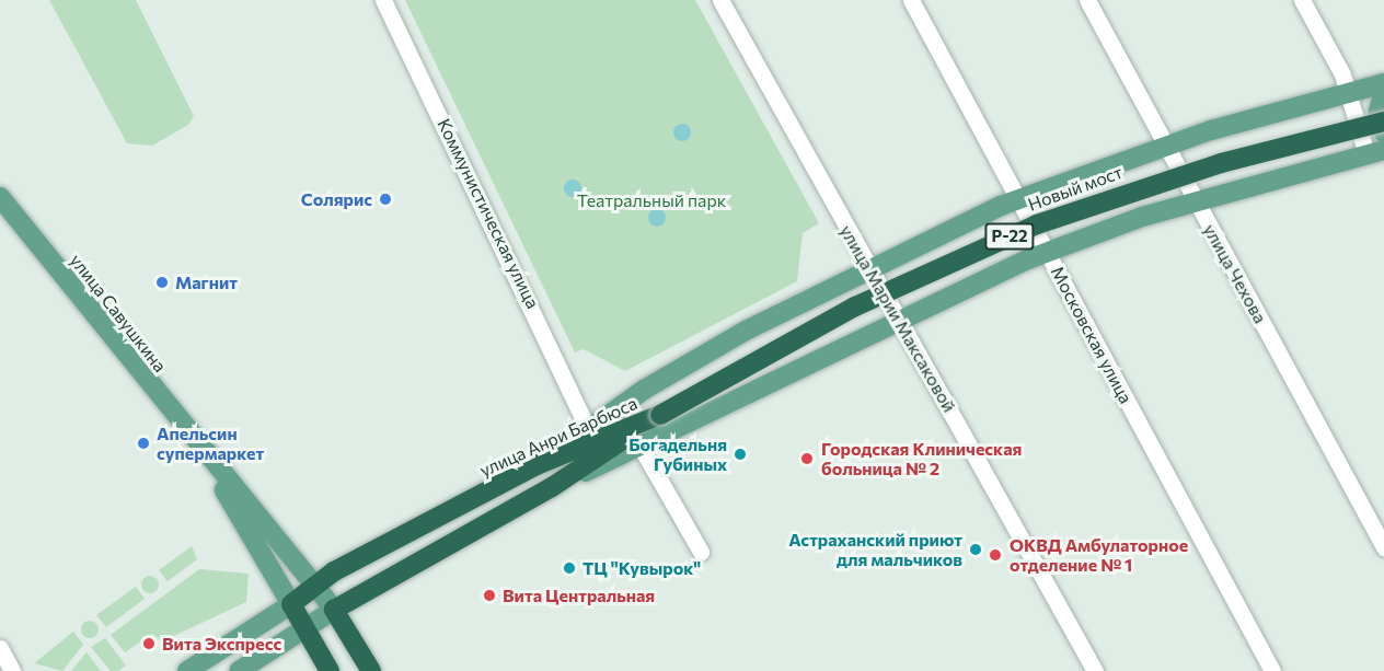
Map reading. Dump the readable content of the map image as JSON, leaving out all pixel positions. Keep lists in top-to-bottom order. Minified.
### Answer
{"streets":{"highway":["Новый мост","Р-22","улица Савушкина","улица Анри Барбюса"],"street":["Коммунистическая улица","улица Чехова","улица Марии Максаковой","Московская улица"]},"crossings":[["Новый мост","улица Анри Барбюса"],["улица Савушкина","улица Анри Барбюса"]],"parks":["Театральный парк"],"places":["Солярис","Магнит","Апельсин супермаркет","Богадельня Губиных","Городская Клиническая больница № 2","Астраханский приют для мальчиков","ОКВД Амбулаторное отделение № 1","ТЦ \"Кувырок\"","Вита Центральная","Вита Экспресс"]}
